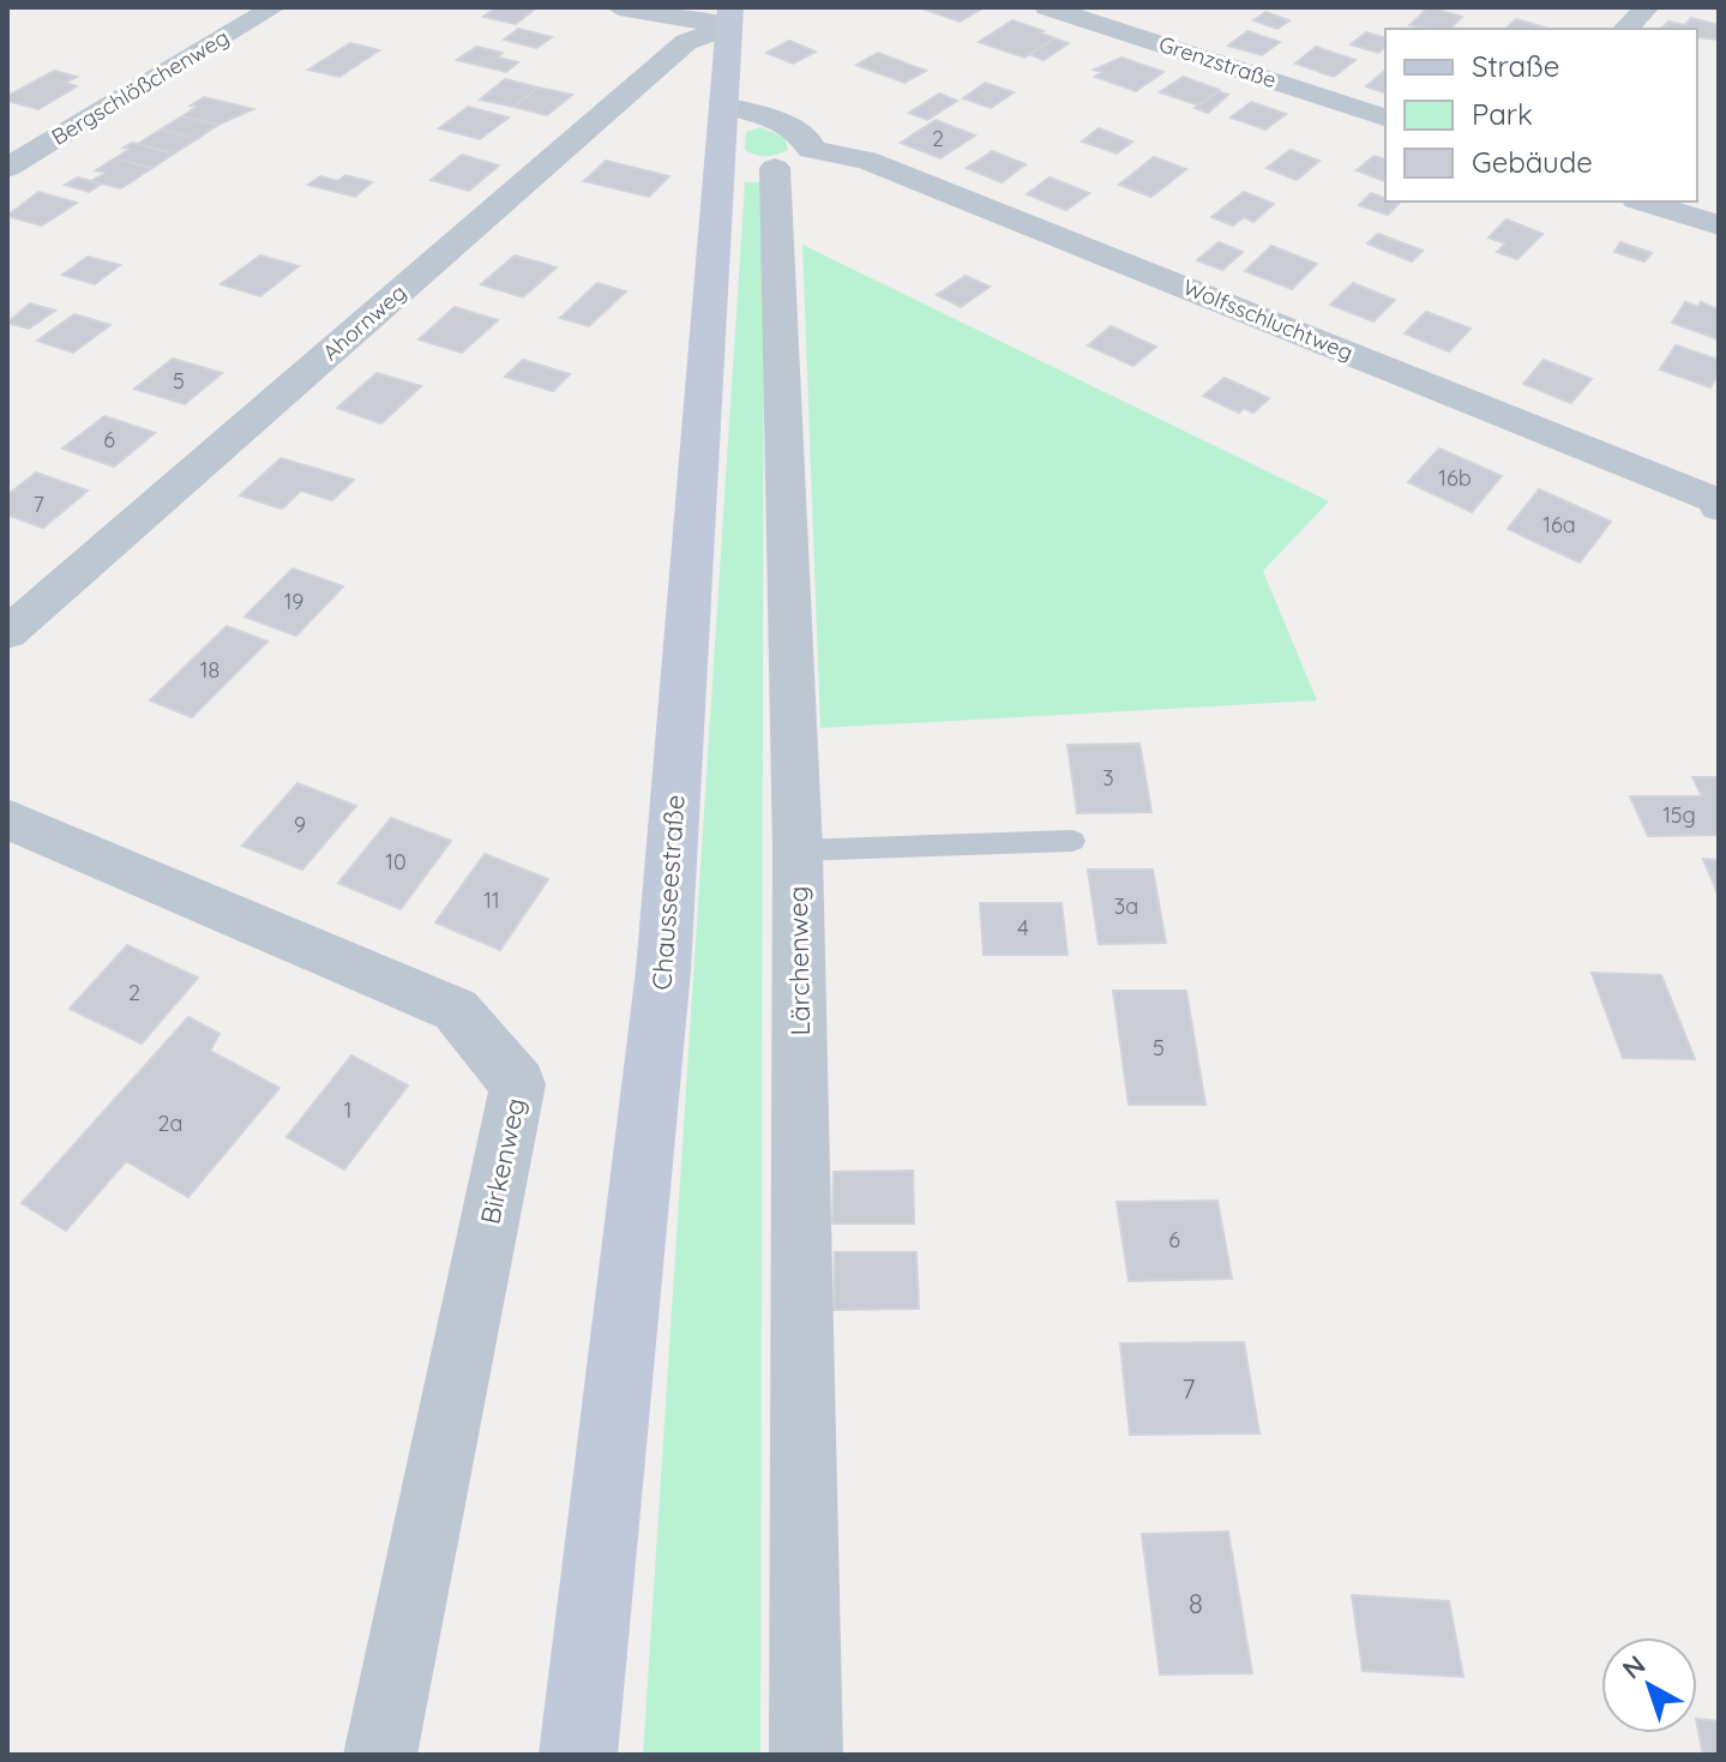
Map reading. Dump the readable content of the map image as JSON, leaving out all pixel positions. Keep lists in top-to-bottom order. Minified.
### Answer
{"streets":{"main road":["Chausseestraße"],"street":["Grenzstraße","Bergschlößchenweg","Wolfsschluchtweg","Ahornweg","Lärchenweg","Birkenweg"]},"crossings":[["Wolfsschluchtweg","Chausseestraße"],["Wolfsschluchtweg","Lärchenweg"],["Ahornweg","Chausseestraße"],["Chausseestraße","Lärchenweg"]],"house_numbers":["2","5","6","16b","7","16a","19","18","3","15g","9","10","11","3a","4","2","5","1","2a","6","7","8"],"legend":["Straße","Park","Gebäude"],"north":"top left"}
